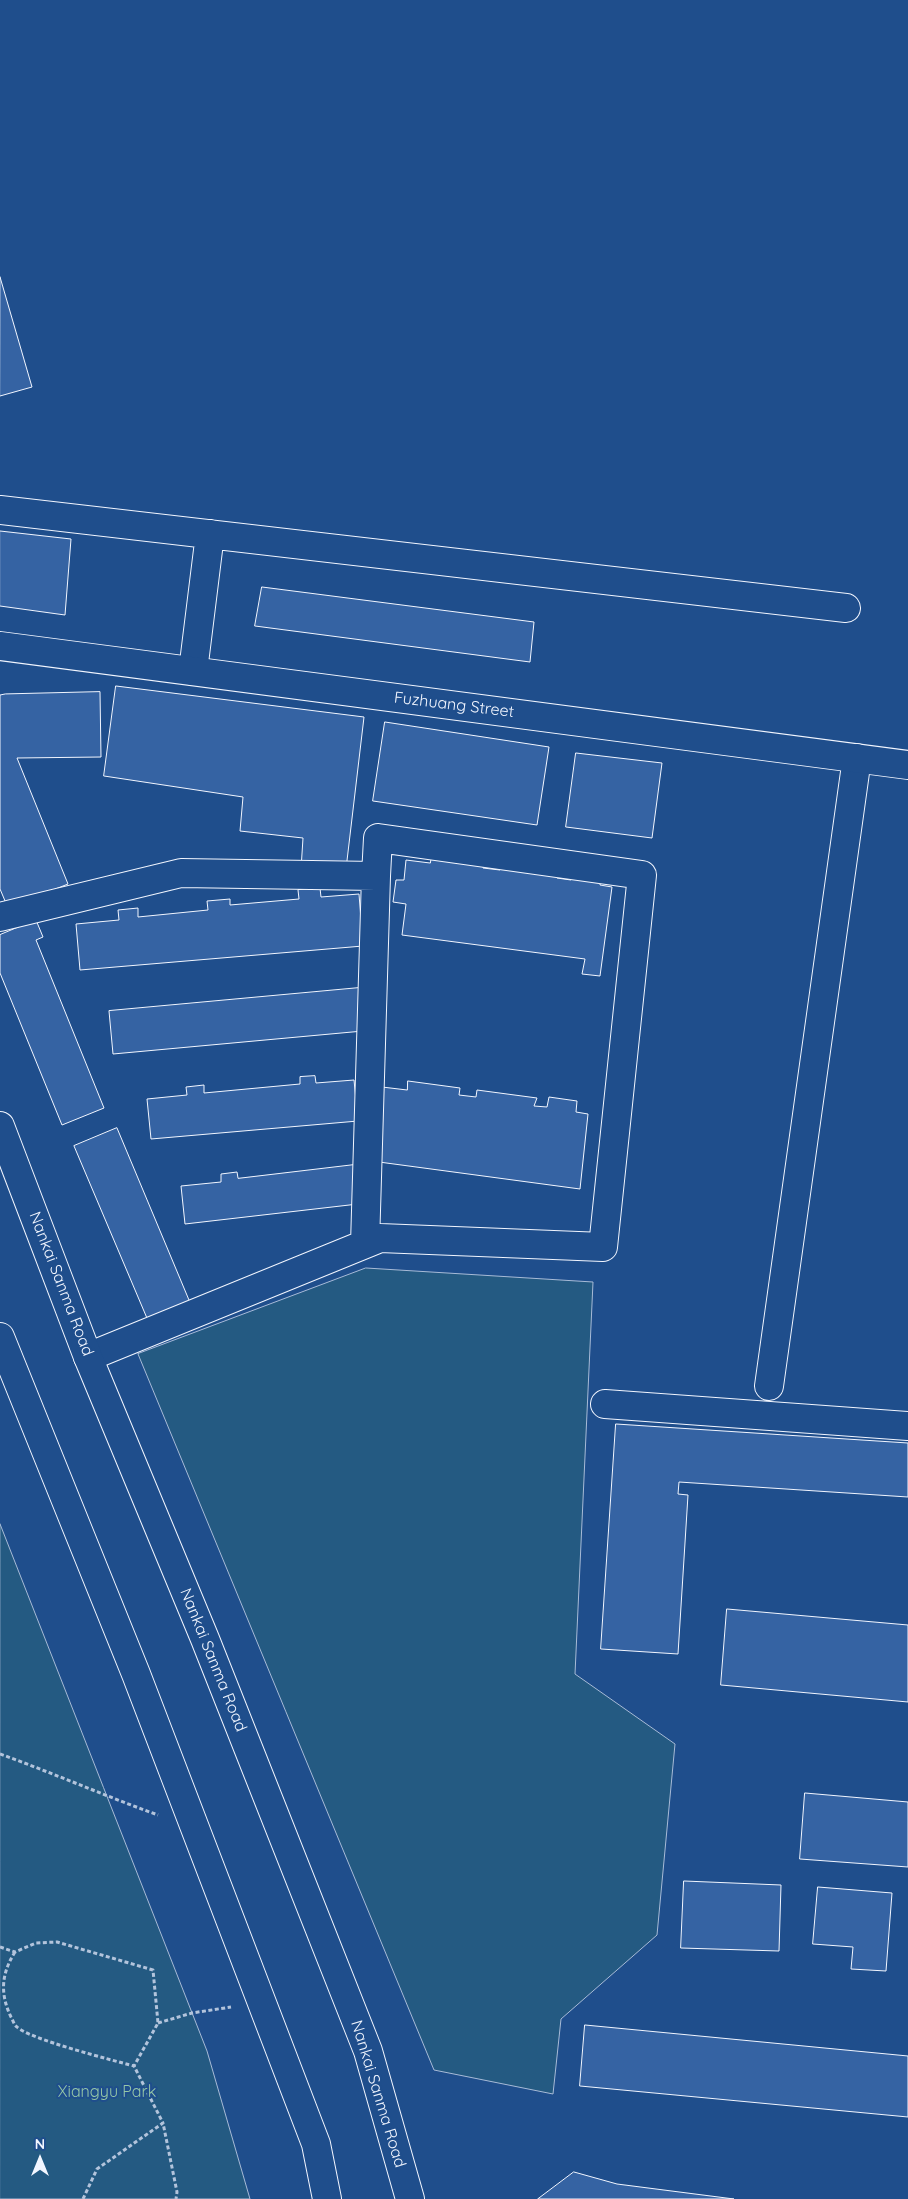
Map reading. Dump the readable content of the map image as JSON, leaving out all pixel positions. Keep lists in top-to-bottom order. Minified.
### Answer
{"streets":{"street":["Fuzhuang Street","Nankai Sanma Road"]},"parks":["Xiangyu Park"],"north":"top"}
